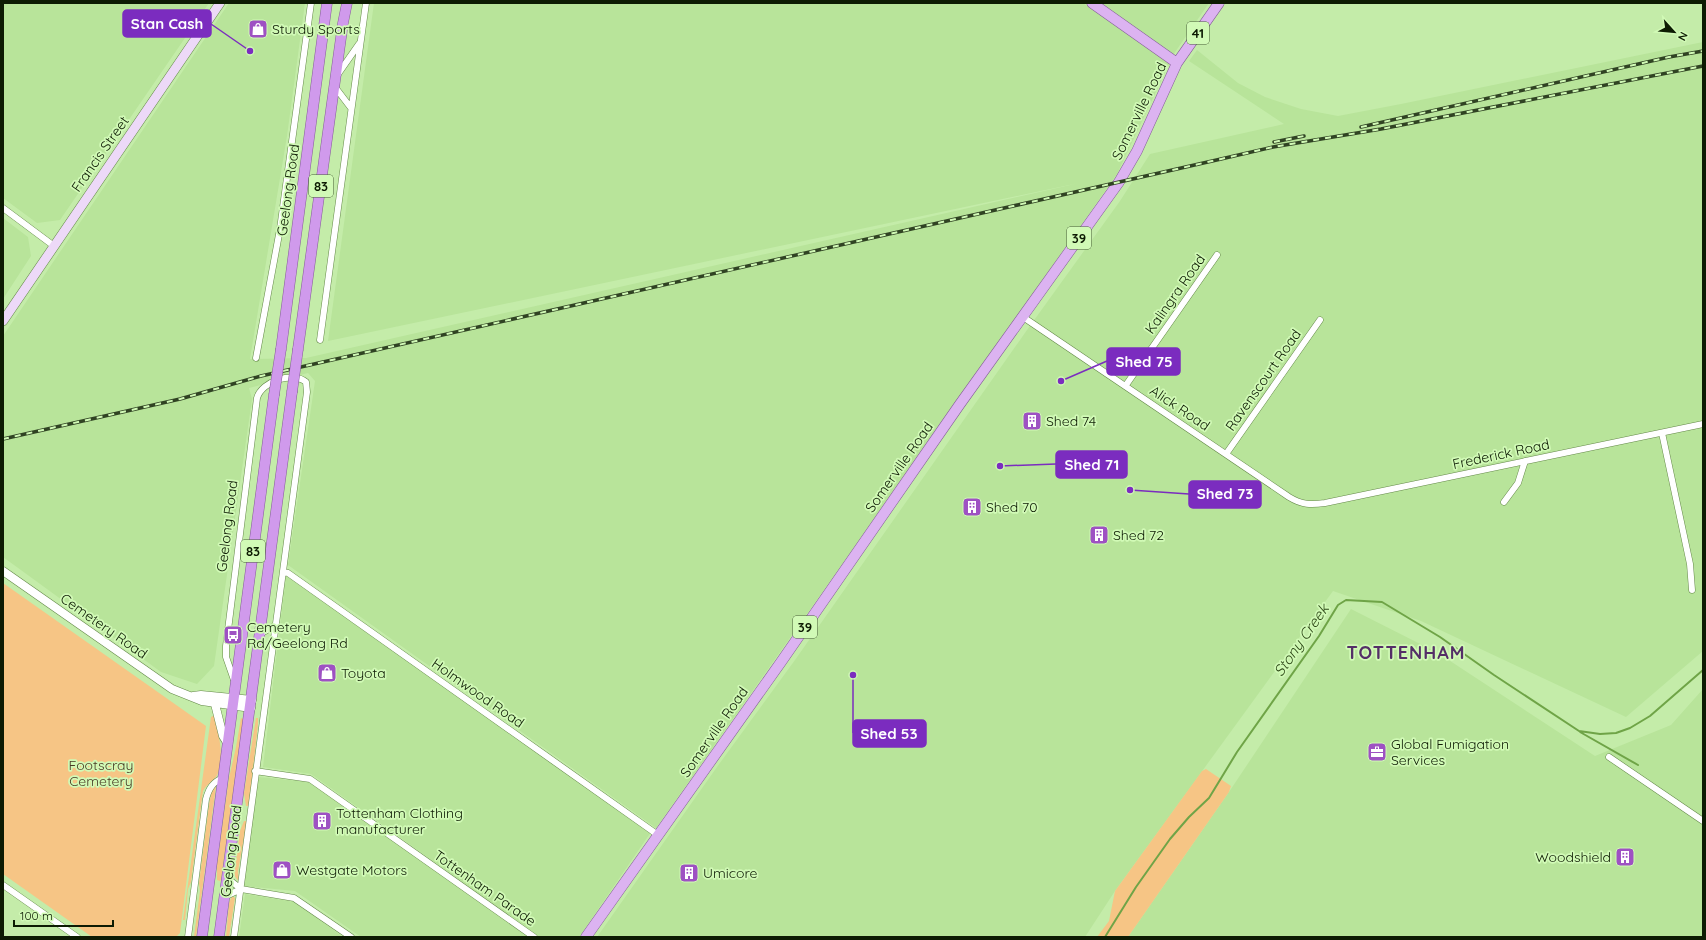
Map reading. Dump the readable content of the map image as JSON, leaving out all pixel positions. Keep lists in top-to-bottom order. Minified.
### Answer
{"streets":{"highway":["83","Geelong Road"],"main road":["41","Somerville Road","Francis Street","39"],"street":["Kalingra Road","Ravenscourt Road","Alick Road","Frederick Road","Cemetery Road","Holmwood Road","Tottenham Parade"]},"crossings":[["Somerville Road","Alick Road"],["Somerville Road","Holmwood Road"],["Geelong Road","Cemetery Road"],["Geelong Road","Holmwood Road"],["Geelong Road","Tottenham Parade"],["Kalingra Road","Alick Road"],["Ravenscourt Road","Alick Road"],["Alick Road","Frederick Road"]],"districts":["TOTTENHAM"],"water":["Stony Creek"],"parks":["Footscray Cemetery"],"places":{"shop":["Sturdy Sports","Toyota","Westgate Motors"],"other":["Stan Cash","Shed 75","Shed 71","Shed 73","Shed 53"],"building":["Shed 74","Shed 70","Shed 72","Tottenham Clothing manufacturer","Woodshield","Umicore"],"bus stop":["Cemetery Rd/Geelong Rd"],"office":["Global Fumigation Services"]},"scale_bar":"100 m","north":"bottom right"}
